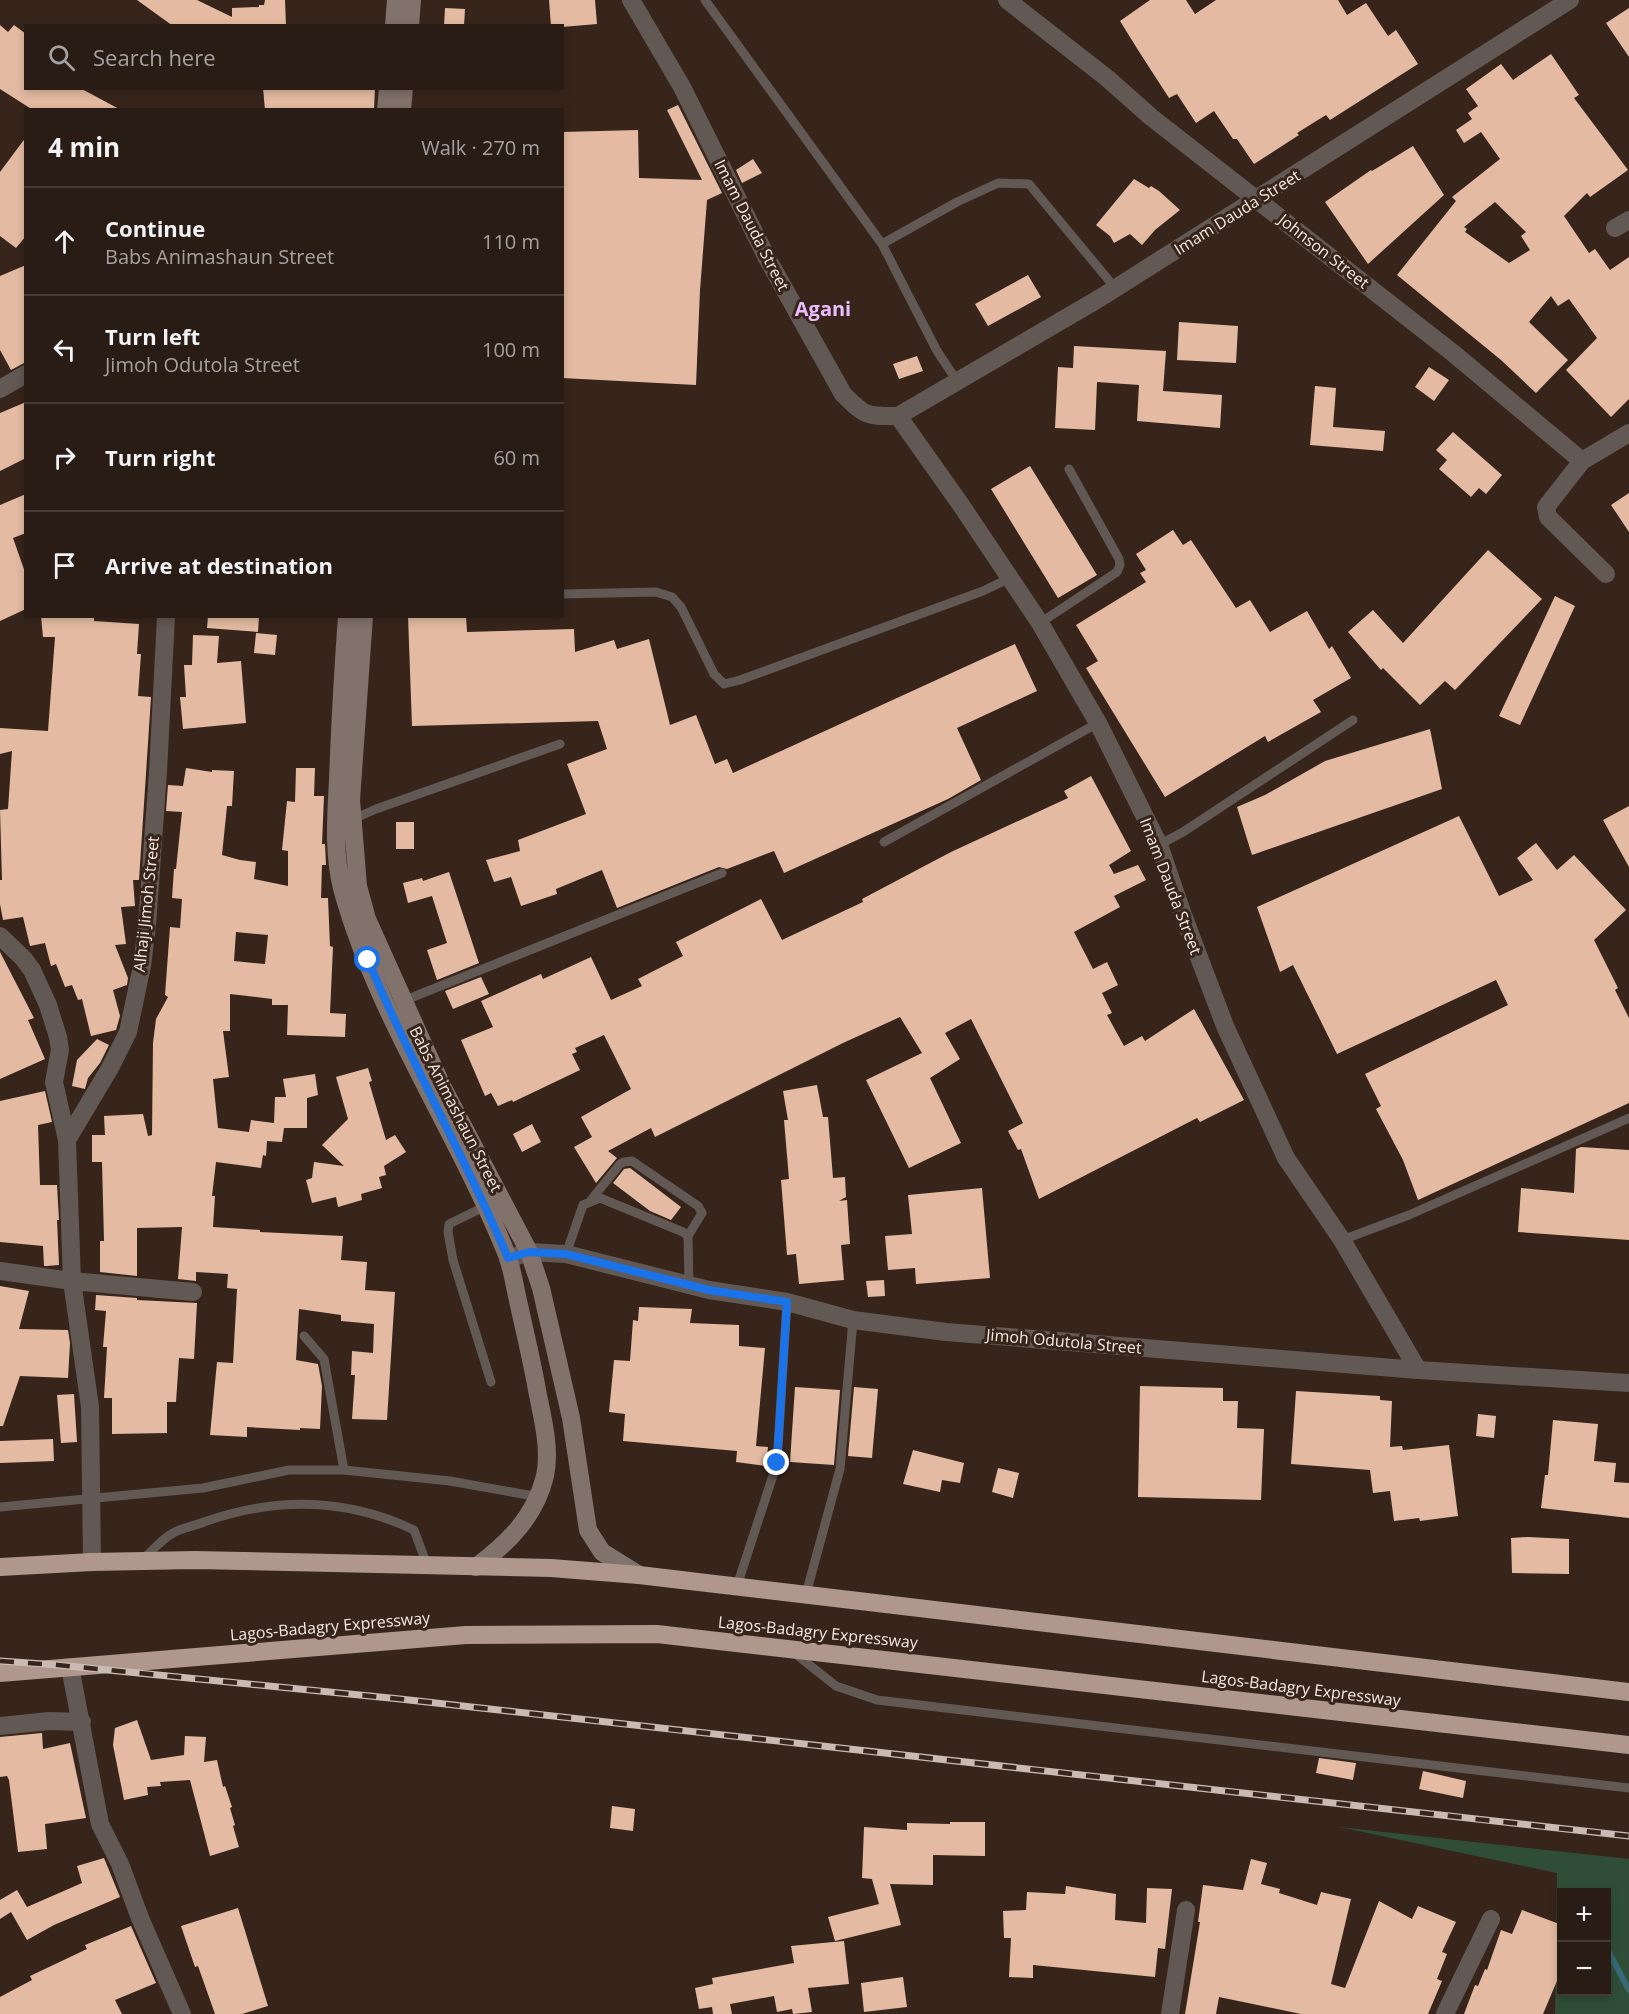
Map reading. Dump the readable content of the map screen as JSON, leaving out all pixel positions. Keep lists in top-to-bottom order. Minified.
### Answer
{"streets":{"highway":["Lagos-Badagry Expressway"],"main road":["Babs Animashaun Street"],"street":["Imam Dauda Street","Johnson Street","Alhaji Jimoh Street","Jimoh Odutola Street"]},"crossings":[["Imam Dauda Street","Johnson Street"],["Imam Dauda Street","Jimoh Odutola Street"],["Babs Animashaun Street","Jimoh Odutola Street"]],"districts":["Agani"],"page":{"search":"Search here","heading":["4 min","Walk · 270 m"],"list":[["Continue","Babs Animashaun Street","110 m"],["Turn left","Jimoh Odutola Street","100 m"],["Turn right","60 m"],"Arrive at destination"],"map_buttons":["+","−"]}}
